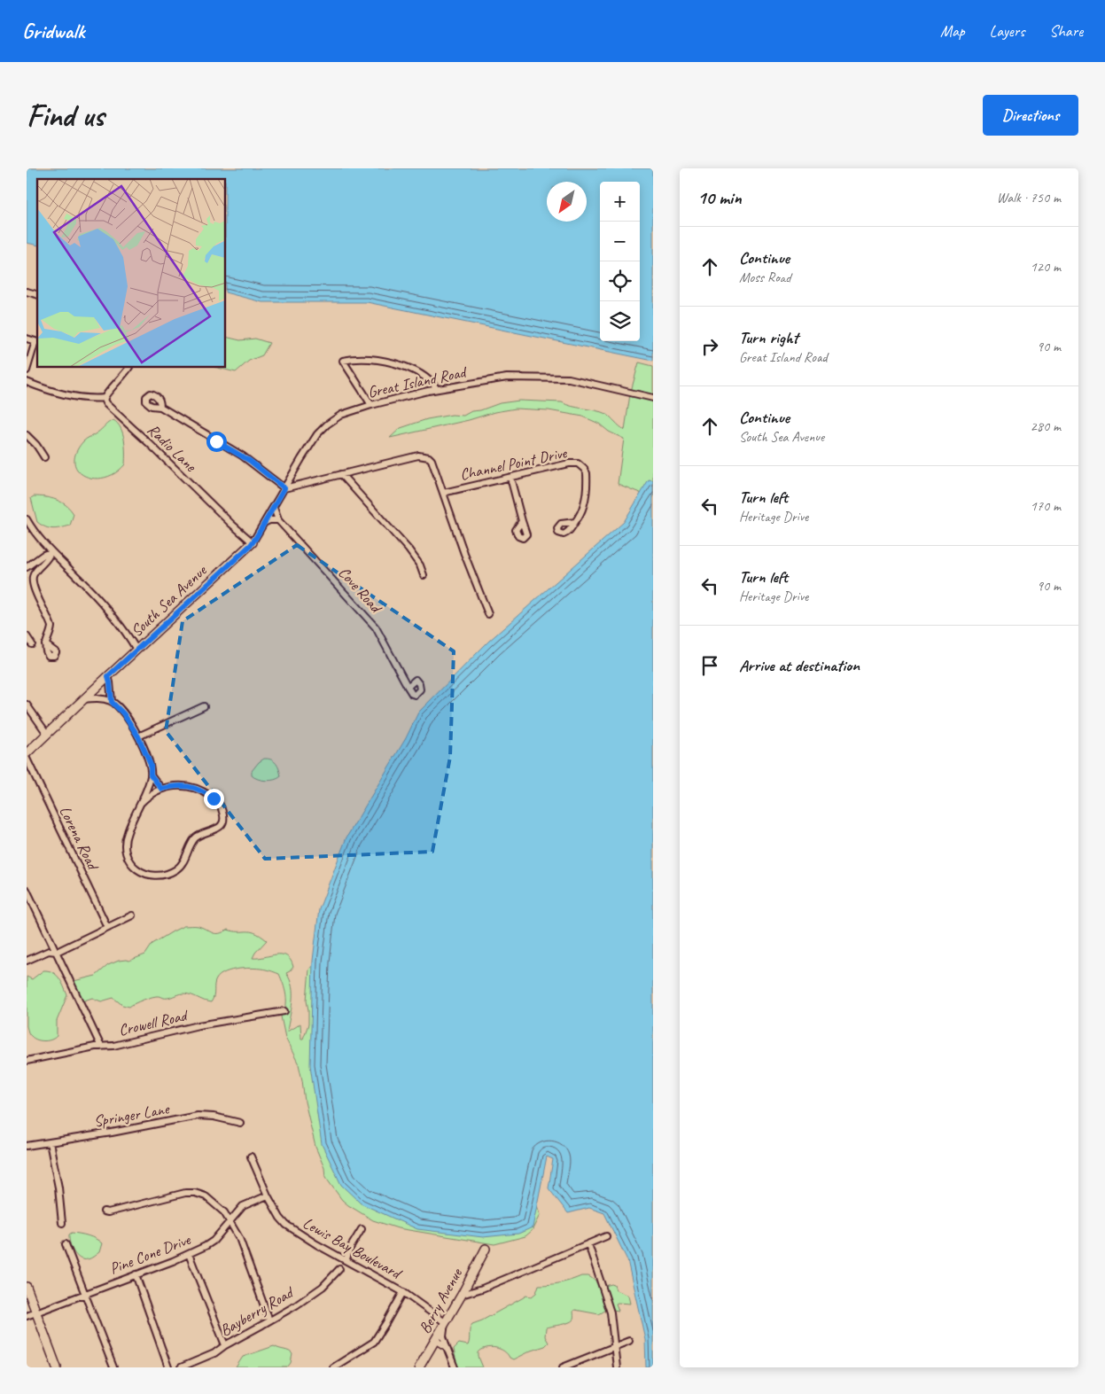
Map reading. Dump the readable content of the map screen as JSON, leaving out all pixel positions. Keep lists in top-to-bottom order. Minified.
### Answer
{"streets":{"street":["Great Island Road","Radio Lane","Channel Point Drive","Cove Road","South Sea Avenue","Lorena Road","Crowell Road","Springer Lane","Lewis Bay Boulevard","Pine Cone Drive","Berry Avenue","Bayberry Road"]},"crossings":[["Great Island Road","Radio Lane"],["Great Island Road","Cove Road"],["Great Island Road","South Sea Avenue"],["Radio Lane","South Sea Avenue"],["Lewis Bay Boulevard","Pine Cone Drive"],["Lewis Bay Boulevard","Berry Avenue"]],"north":"bottom left","page":{"header":"Gridwalk","nav":["Map","Layers","Share"],"buttons":"Directions","title":"Find us","heading":["10 min","Walk · 750 m"],"map_buttons":["+","−"],"list":[["Continue","Moss Road","120 m"],["Turn right","Great Island Road","90 m"],["Continue","South Sea Avenue","280 m"],["Turn left","Heritage Drive","170 m"],["Turn left","Heritage Drive","90 m"],"Arrive at destination"]}}
